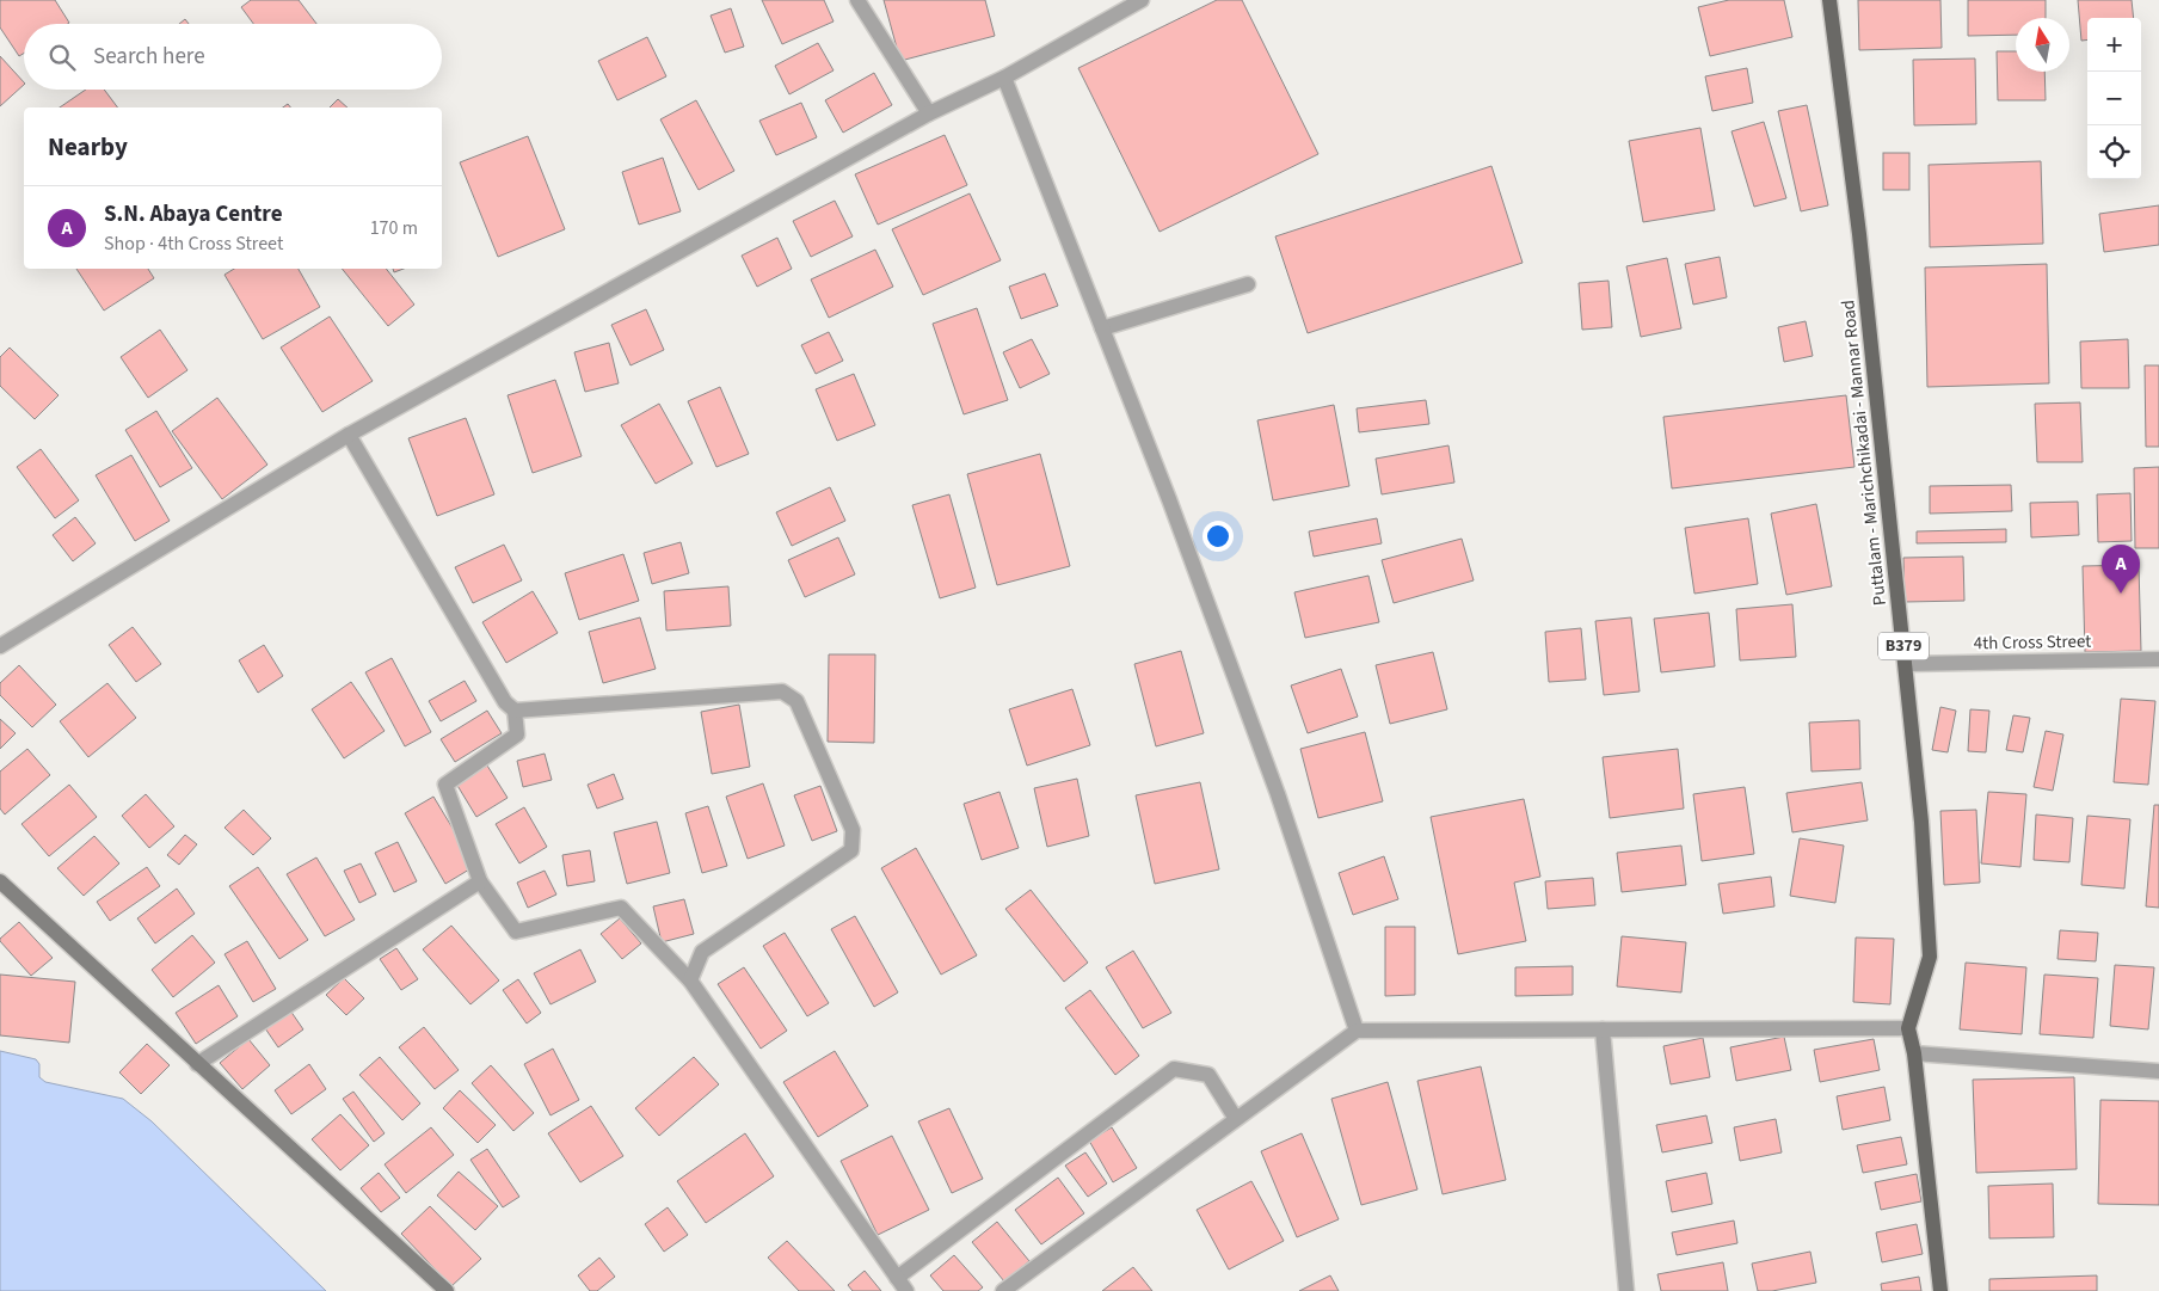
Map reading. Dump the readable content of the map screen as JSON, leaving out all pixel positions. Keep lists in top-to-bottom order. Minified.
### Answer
{"streets":{"main road":["Puttalam - Marichchikadai - Mannar Road","B379"],"street":["4th Cross Street"]},"crossings":[["Puttalam - Marichchikadai - Mannar Road","4th Cross Street"]],"north":"top","page":{"map_buttons":["+","−"],"search":"Search here","heading":"Nearby","list":[{"mark":"A","name":"S.N. Abaya Centre","note":"Shop · 4th Cross Street","value":"170 m"}],"pins":"A"}}
